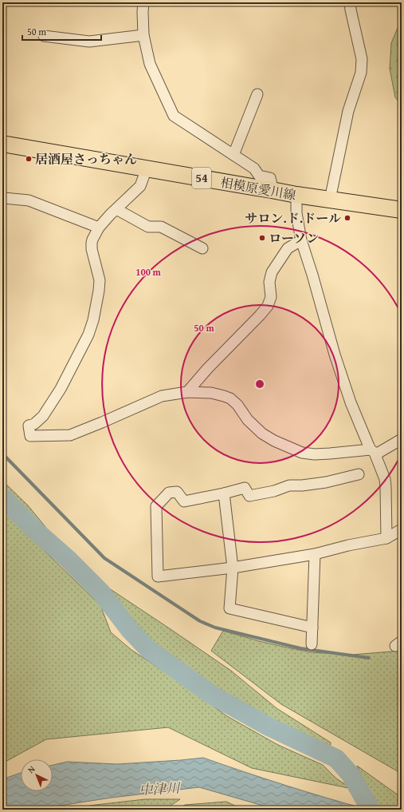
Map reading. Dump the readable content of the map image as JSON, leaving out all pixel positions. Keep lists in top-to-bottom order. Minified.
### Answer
{"streets":{"main road":["54","相模原愛川線"]},"water":["中津川"],"places":["居酒屋さっちゃん","サロン.ド.ドール","ローソン"],"scale_bar":"50 m","north":"top left","rings":["100 m","50 m"]}
